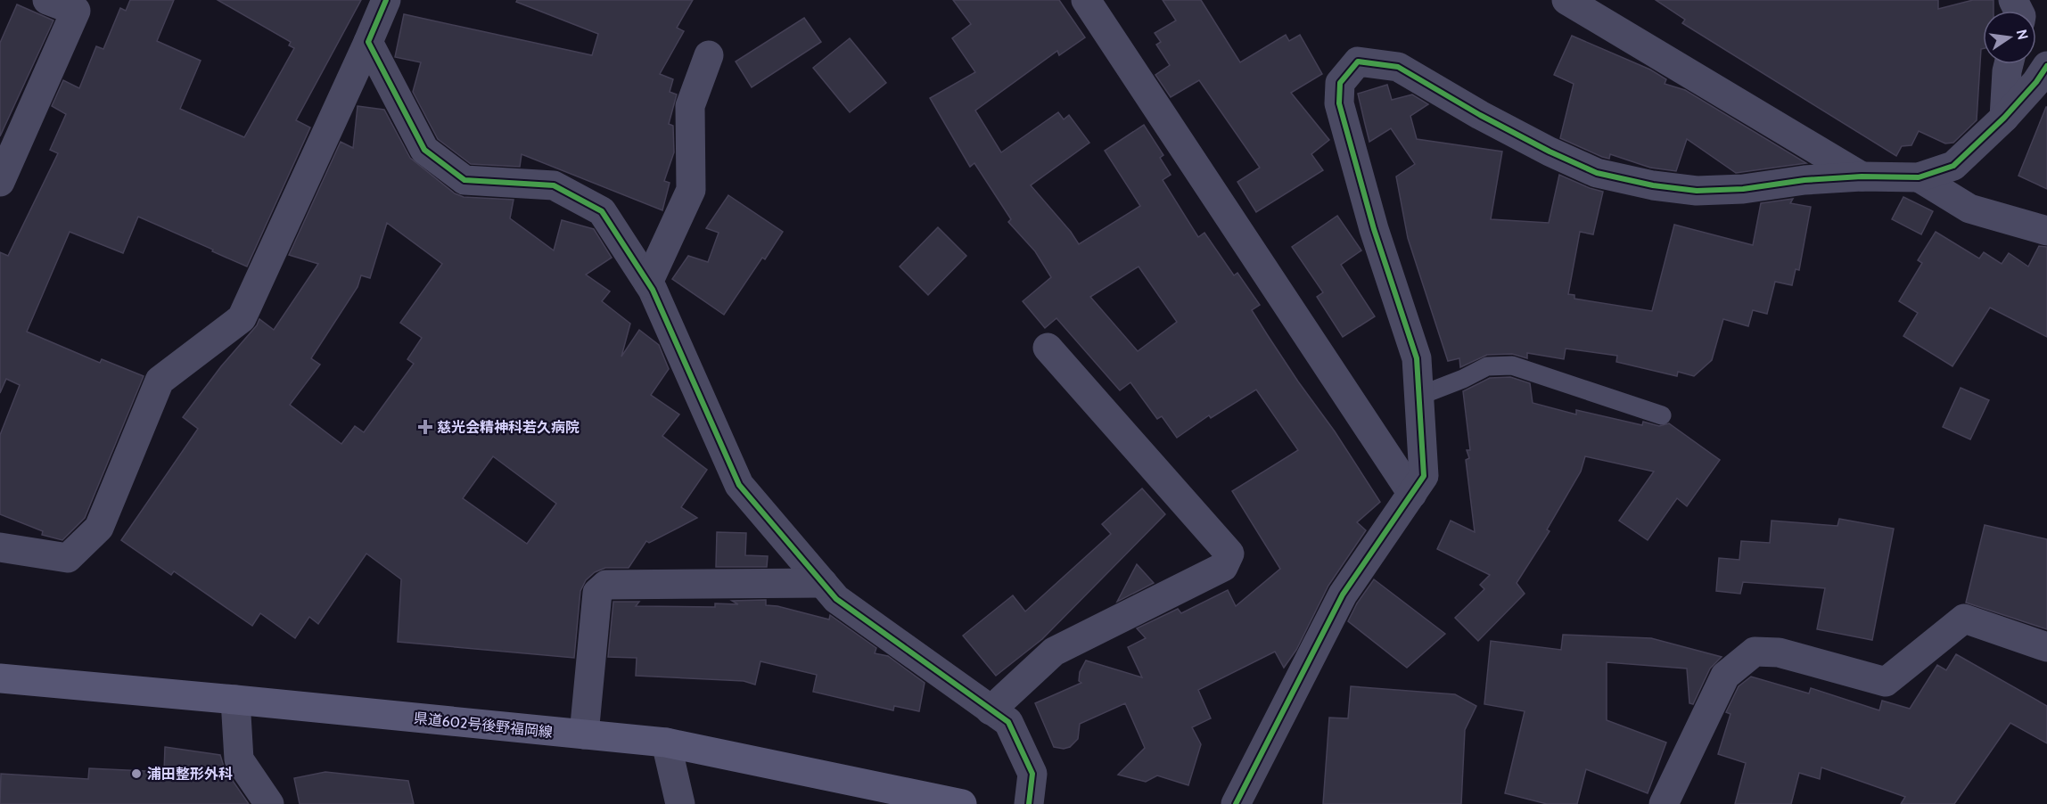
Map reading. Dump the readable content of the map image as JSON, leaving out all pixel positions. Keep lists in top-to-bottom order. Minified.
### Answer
{"streets":{"main road":["県道602号後野福岡線"]},"places":{"health":["慈光会精神科若久病院"],"other":["浦田整形外科"]},"north":"right"}
